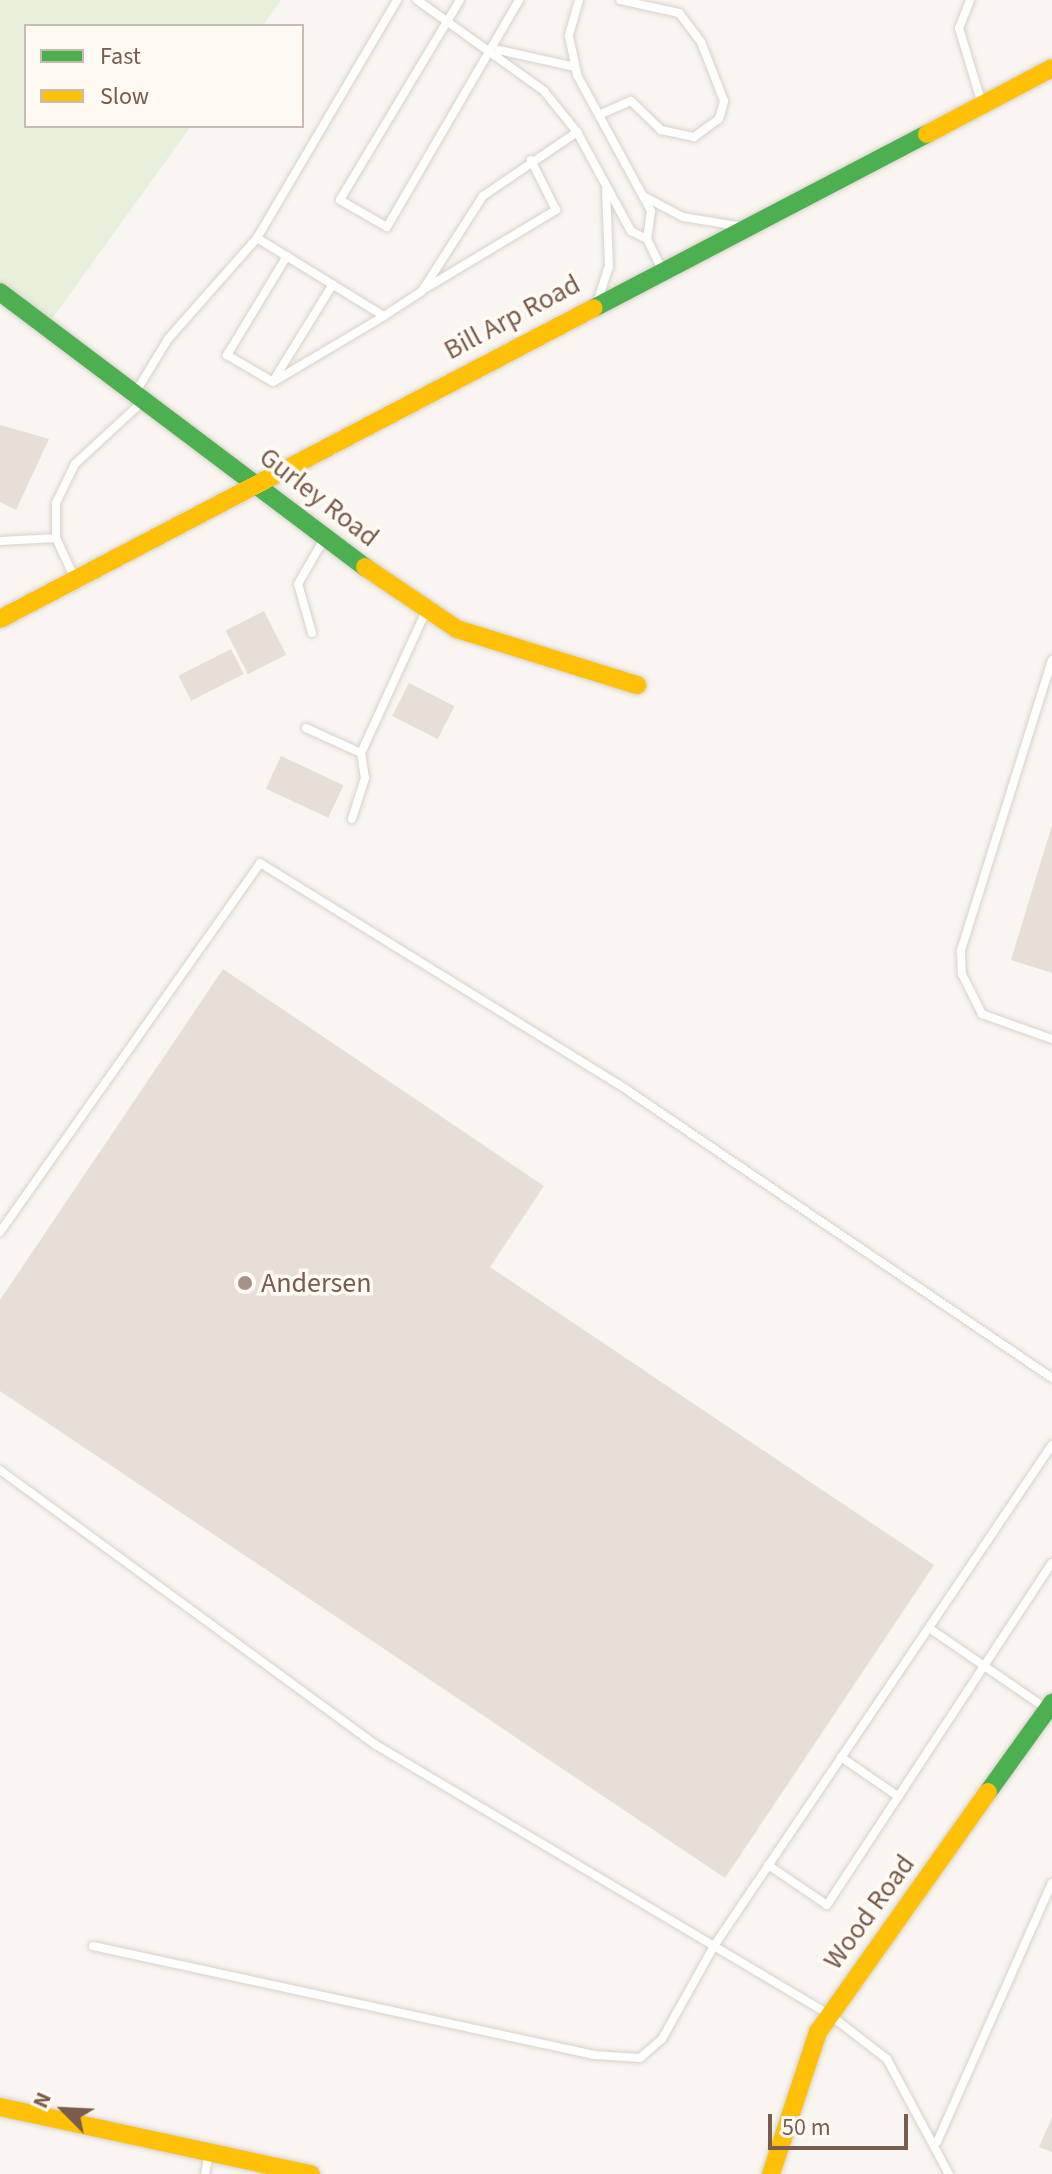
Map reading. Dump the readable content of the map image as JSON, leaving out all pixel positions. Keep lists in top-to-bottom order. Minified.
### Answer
{"streets":{"street":["Bill Arp Road","Gurley Road","Wood Road"]},"crossings":[["Bill Arp Road","Gurley Road"]],"places":["Andersen"],"legend":["Fast","Slow"],"scale_bar":"50 m","north":"top left"}
